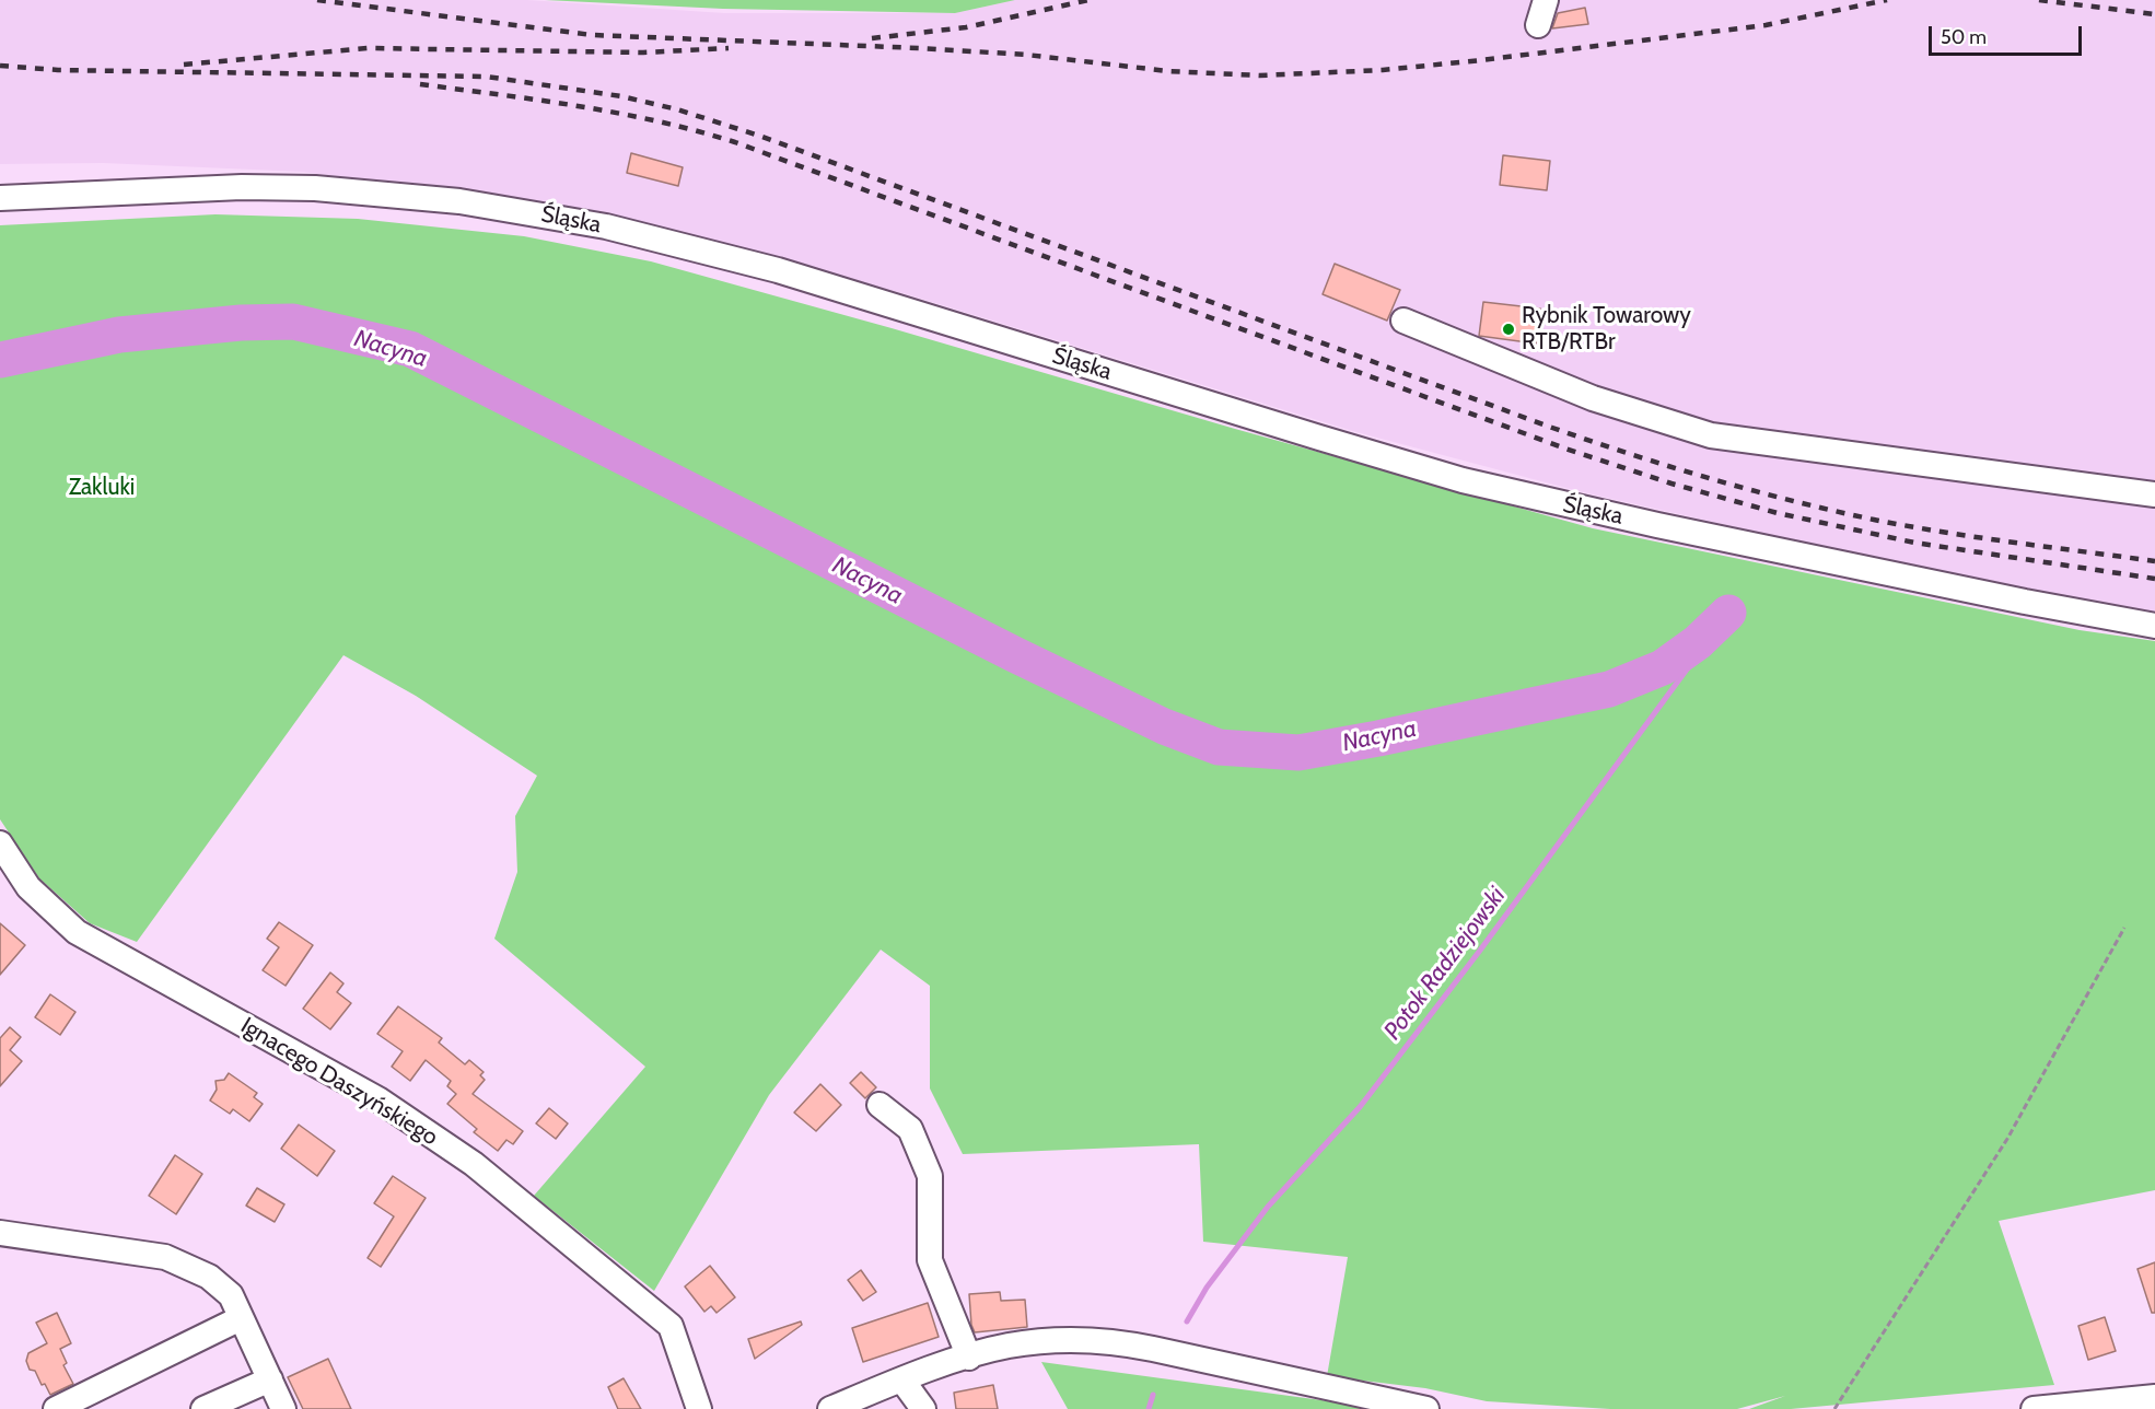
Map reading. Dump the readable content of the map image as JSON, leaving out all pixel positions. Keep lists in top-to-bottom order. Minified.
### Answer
{"streets":{"street":["Śląska","Ignacego Daszyńskiego"]},"water":["Nacyna","Potok Radziejowski"],"parks":["Zakluki"],"places":["Rybnik Towarowy RTB/RTBr"],"scale_bar":"50 m"}
